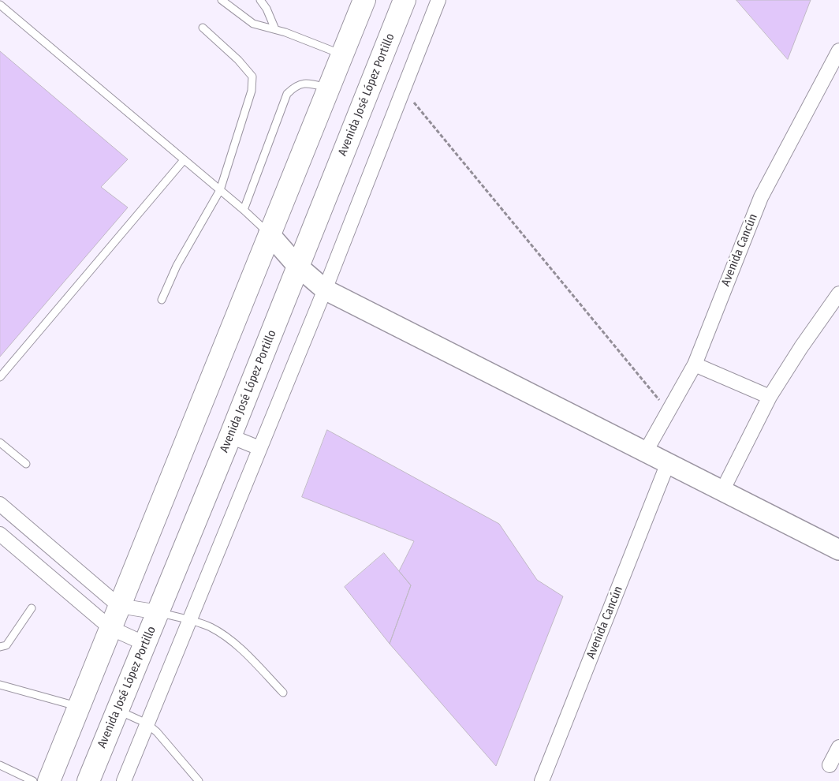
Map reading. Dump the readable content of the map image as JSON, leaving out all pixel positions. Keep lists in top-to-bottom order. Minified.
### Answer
{"streets":{"main road":["Avenida José López Portillo"],"street":["Avenida Cancún"]}}
